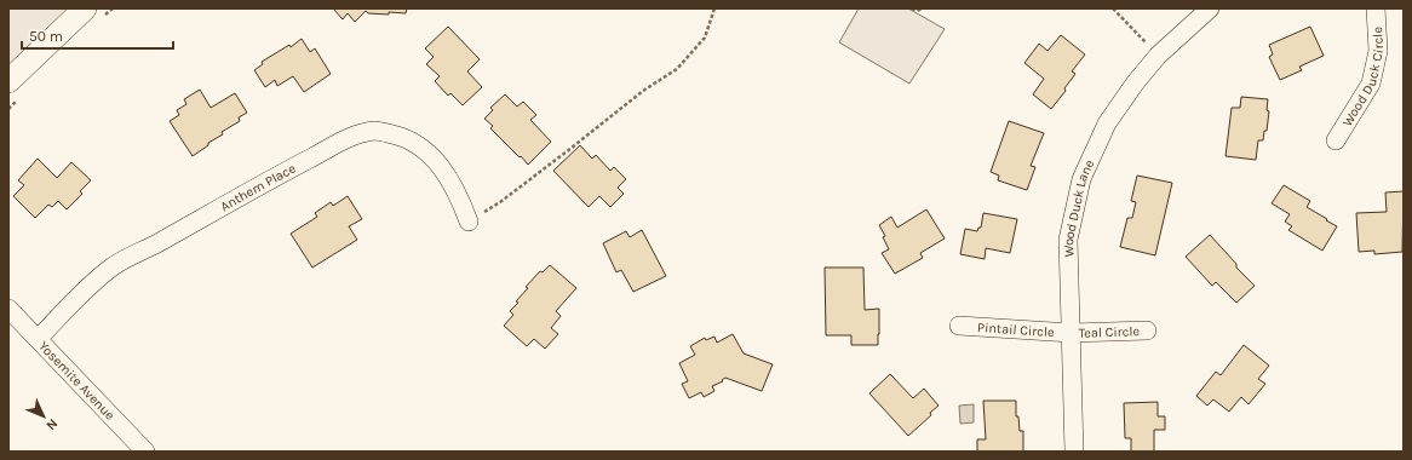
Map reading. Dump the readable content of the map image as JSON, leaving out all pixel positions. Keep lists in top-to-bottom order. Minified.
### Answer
{"streets":{"street":["Wood Duck Circle","Anthem Place","Wood Duck Lane","Pintail Circle","Teal Circle","Yosemite Avenue"]},"crossings":[["Anthem Place","Yosemite Avenue"],["Wood Duck Lane","Pintail Circle"],["Wood Duck Lane","Teal Circle"],["Pintail Circle","Teal Circle"]],"scale_bar":"50 m","north":"bottom right"}
